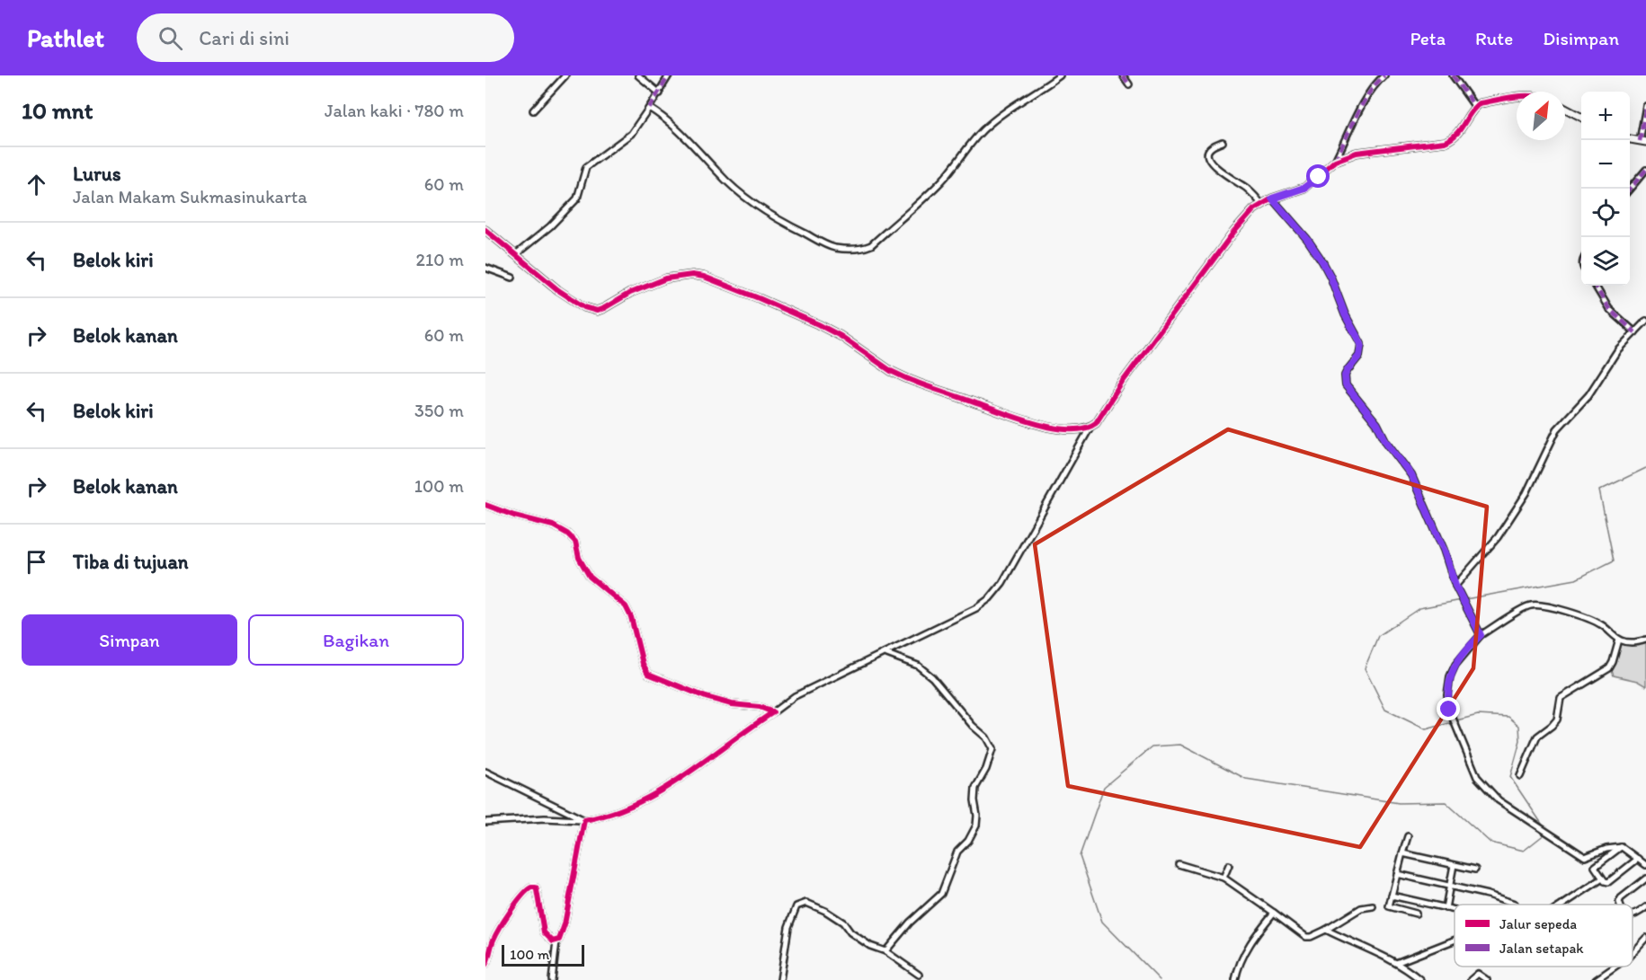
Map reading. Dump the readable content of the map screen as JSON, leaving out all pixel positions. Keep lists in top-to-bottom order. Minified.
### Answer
{"legend":["Jalur sepeda","Jalan setapak"],"scale_bar":"100 m","north":"top right","page":{"header":"Pathlet","search":"Cari di sini","nav":["Peta","Rute","Disimpan"],"heading":["10 mnt","Jalan kaki · 780 m"],"map_buttons":["+","−"],"list":[["Lurus","Jalan Makam Sukmasinukarta","60 m"],["Belok kiri","210 m"],["Belok kanan","60 m"],["Belok kiri","350 m"],["Belok kanan","100 m"],"Tiba di tujuan"],"buttons":["Simpan","Bagikan"],"scale":"100 m"}}
